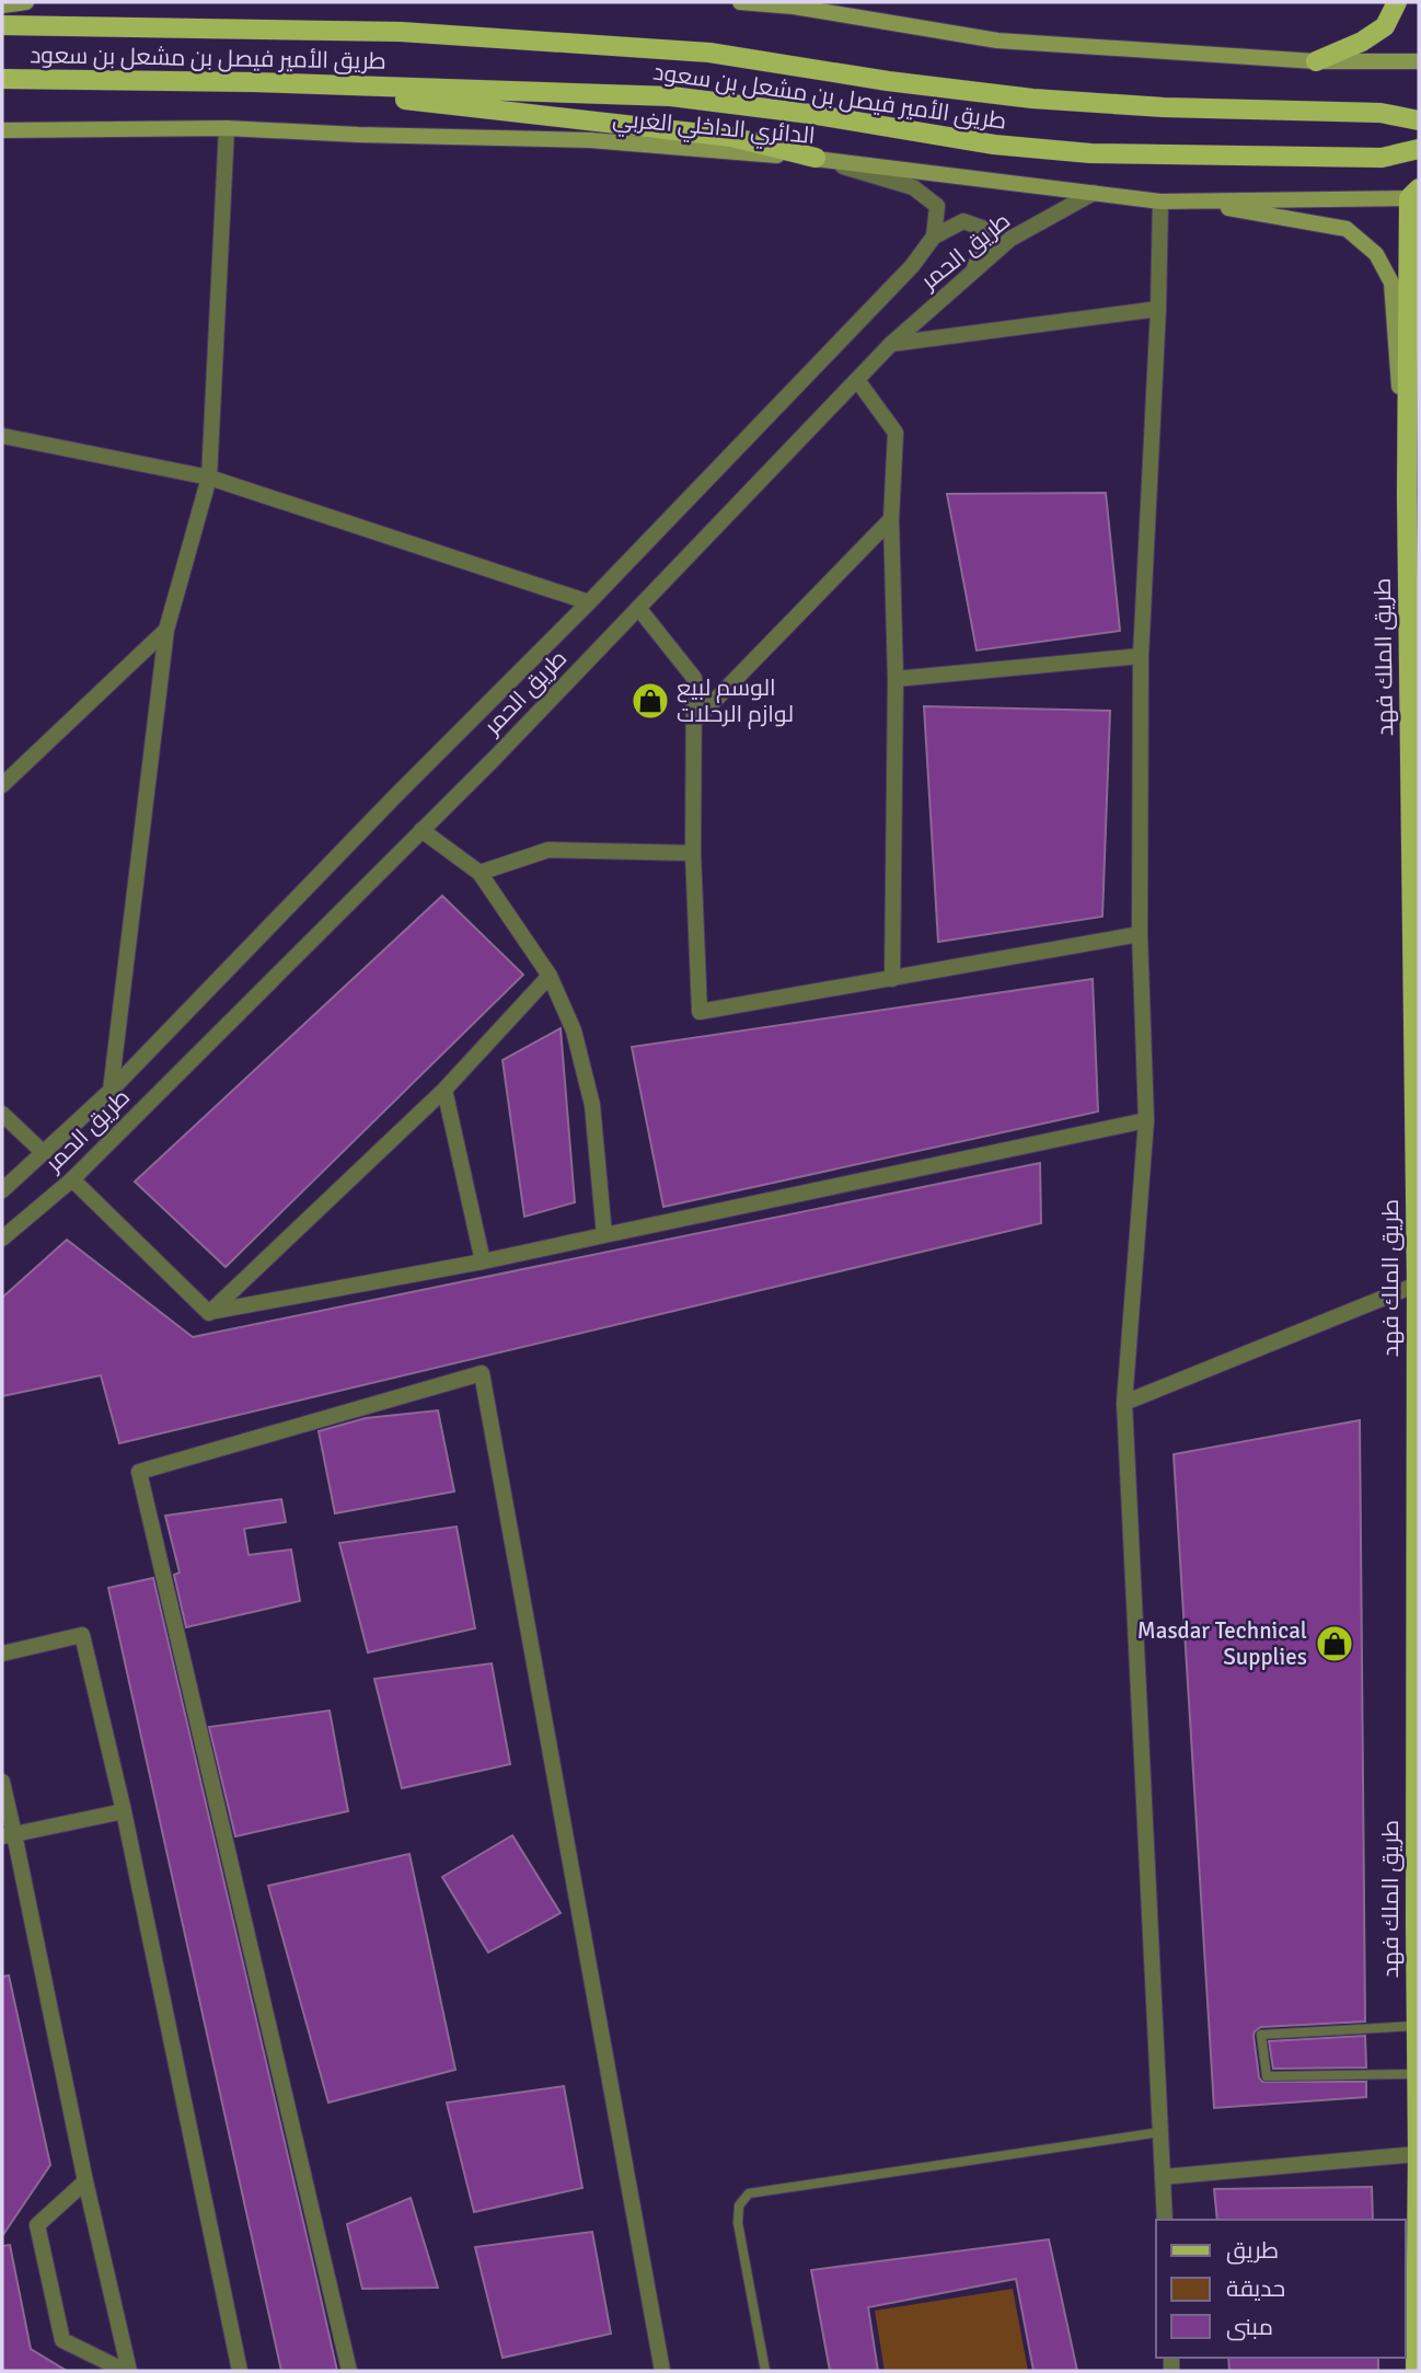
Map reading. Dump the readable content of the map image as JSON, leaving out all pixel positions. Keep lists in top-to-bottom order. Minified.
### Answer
{"streets":{"main road":["طريق الأمير فيصل بن مشعل بن سعود","الدائري الداخلي الغربي","طريق الملك فهد"],"street":["طريق الحمر"]},"crossings":[["الدائري الداخلي الغربي","طريق الحمر"],["الدائري الداخلي الغربي","طريق الملك فهد"]],"places":{"shop":["الوسم لبيع لوازم الرحلات","Masdar Technical Supplies"]},"legend":["طريق","حديقة","مبنى"]}
